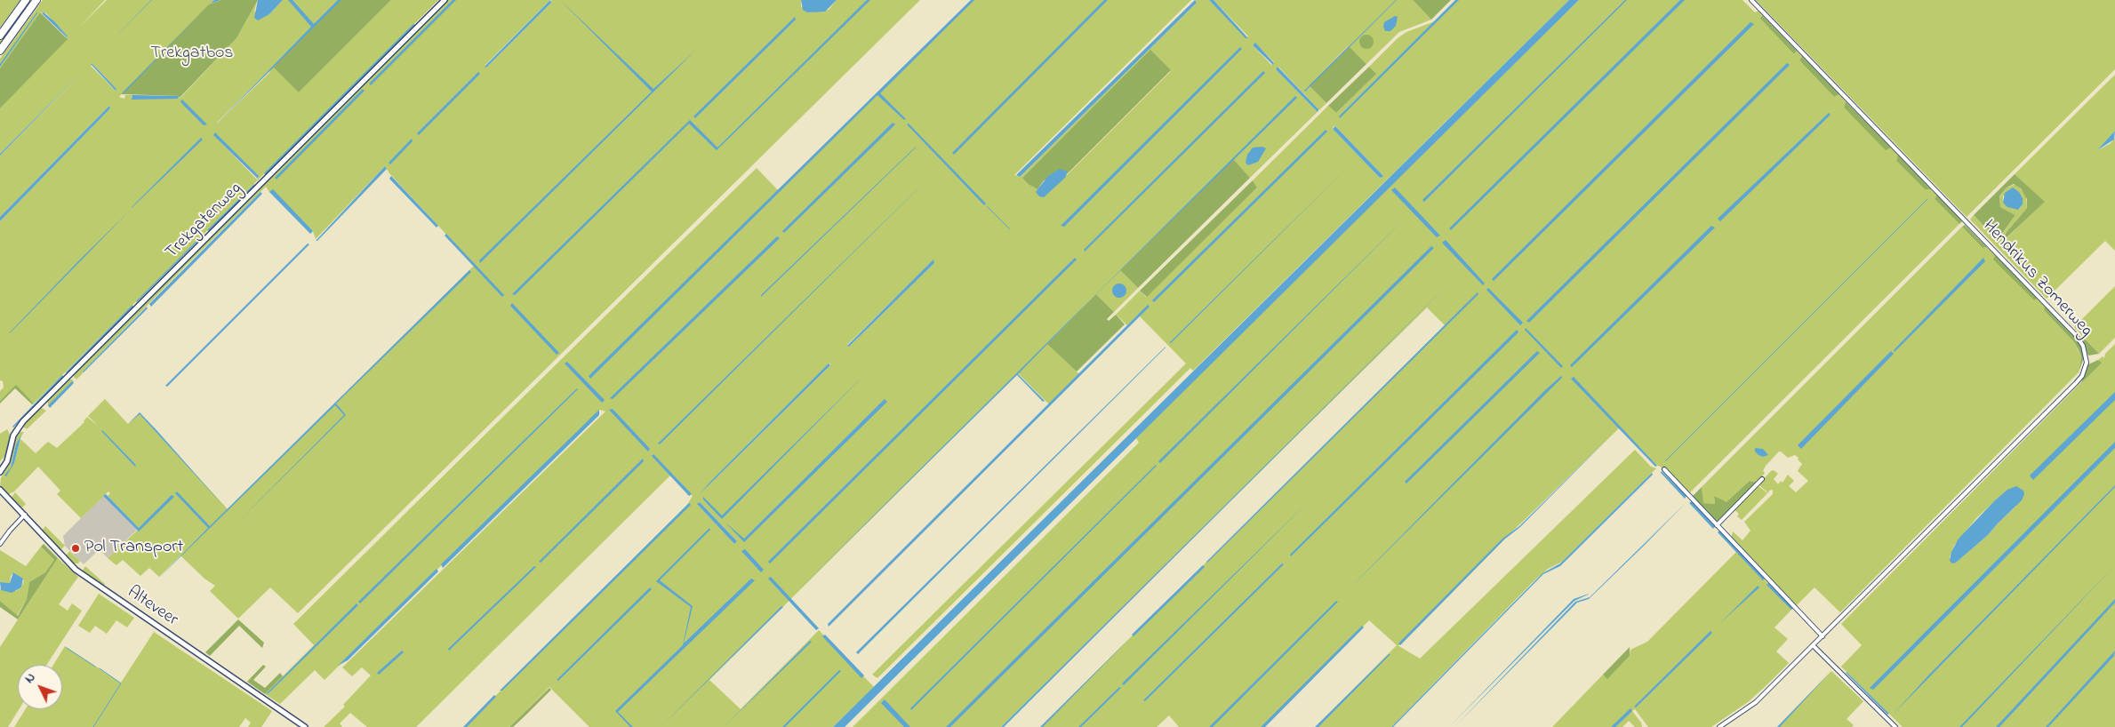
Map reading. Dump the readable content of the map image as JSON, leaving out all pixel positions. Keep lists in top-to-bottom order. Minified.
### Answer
{"streets":{"street":["Trekgatenweg","Hendrikus Zomerweg","Alteveer"]},"parks":["Trekgatbos"],"places":["Pol Transport"],"north":"top left"}
